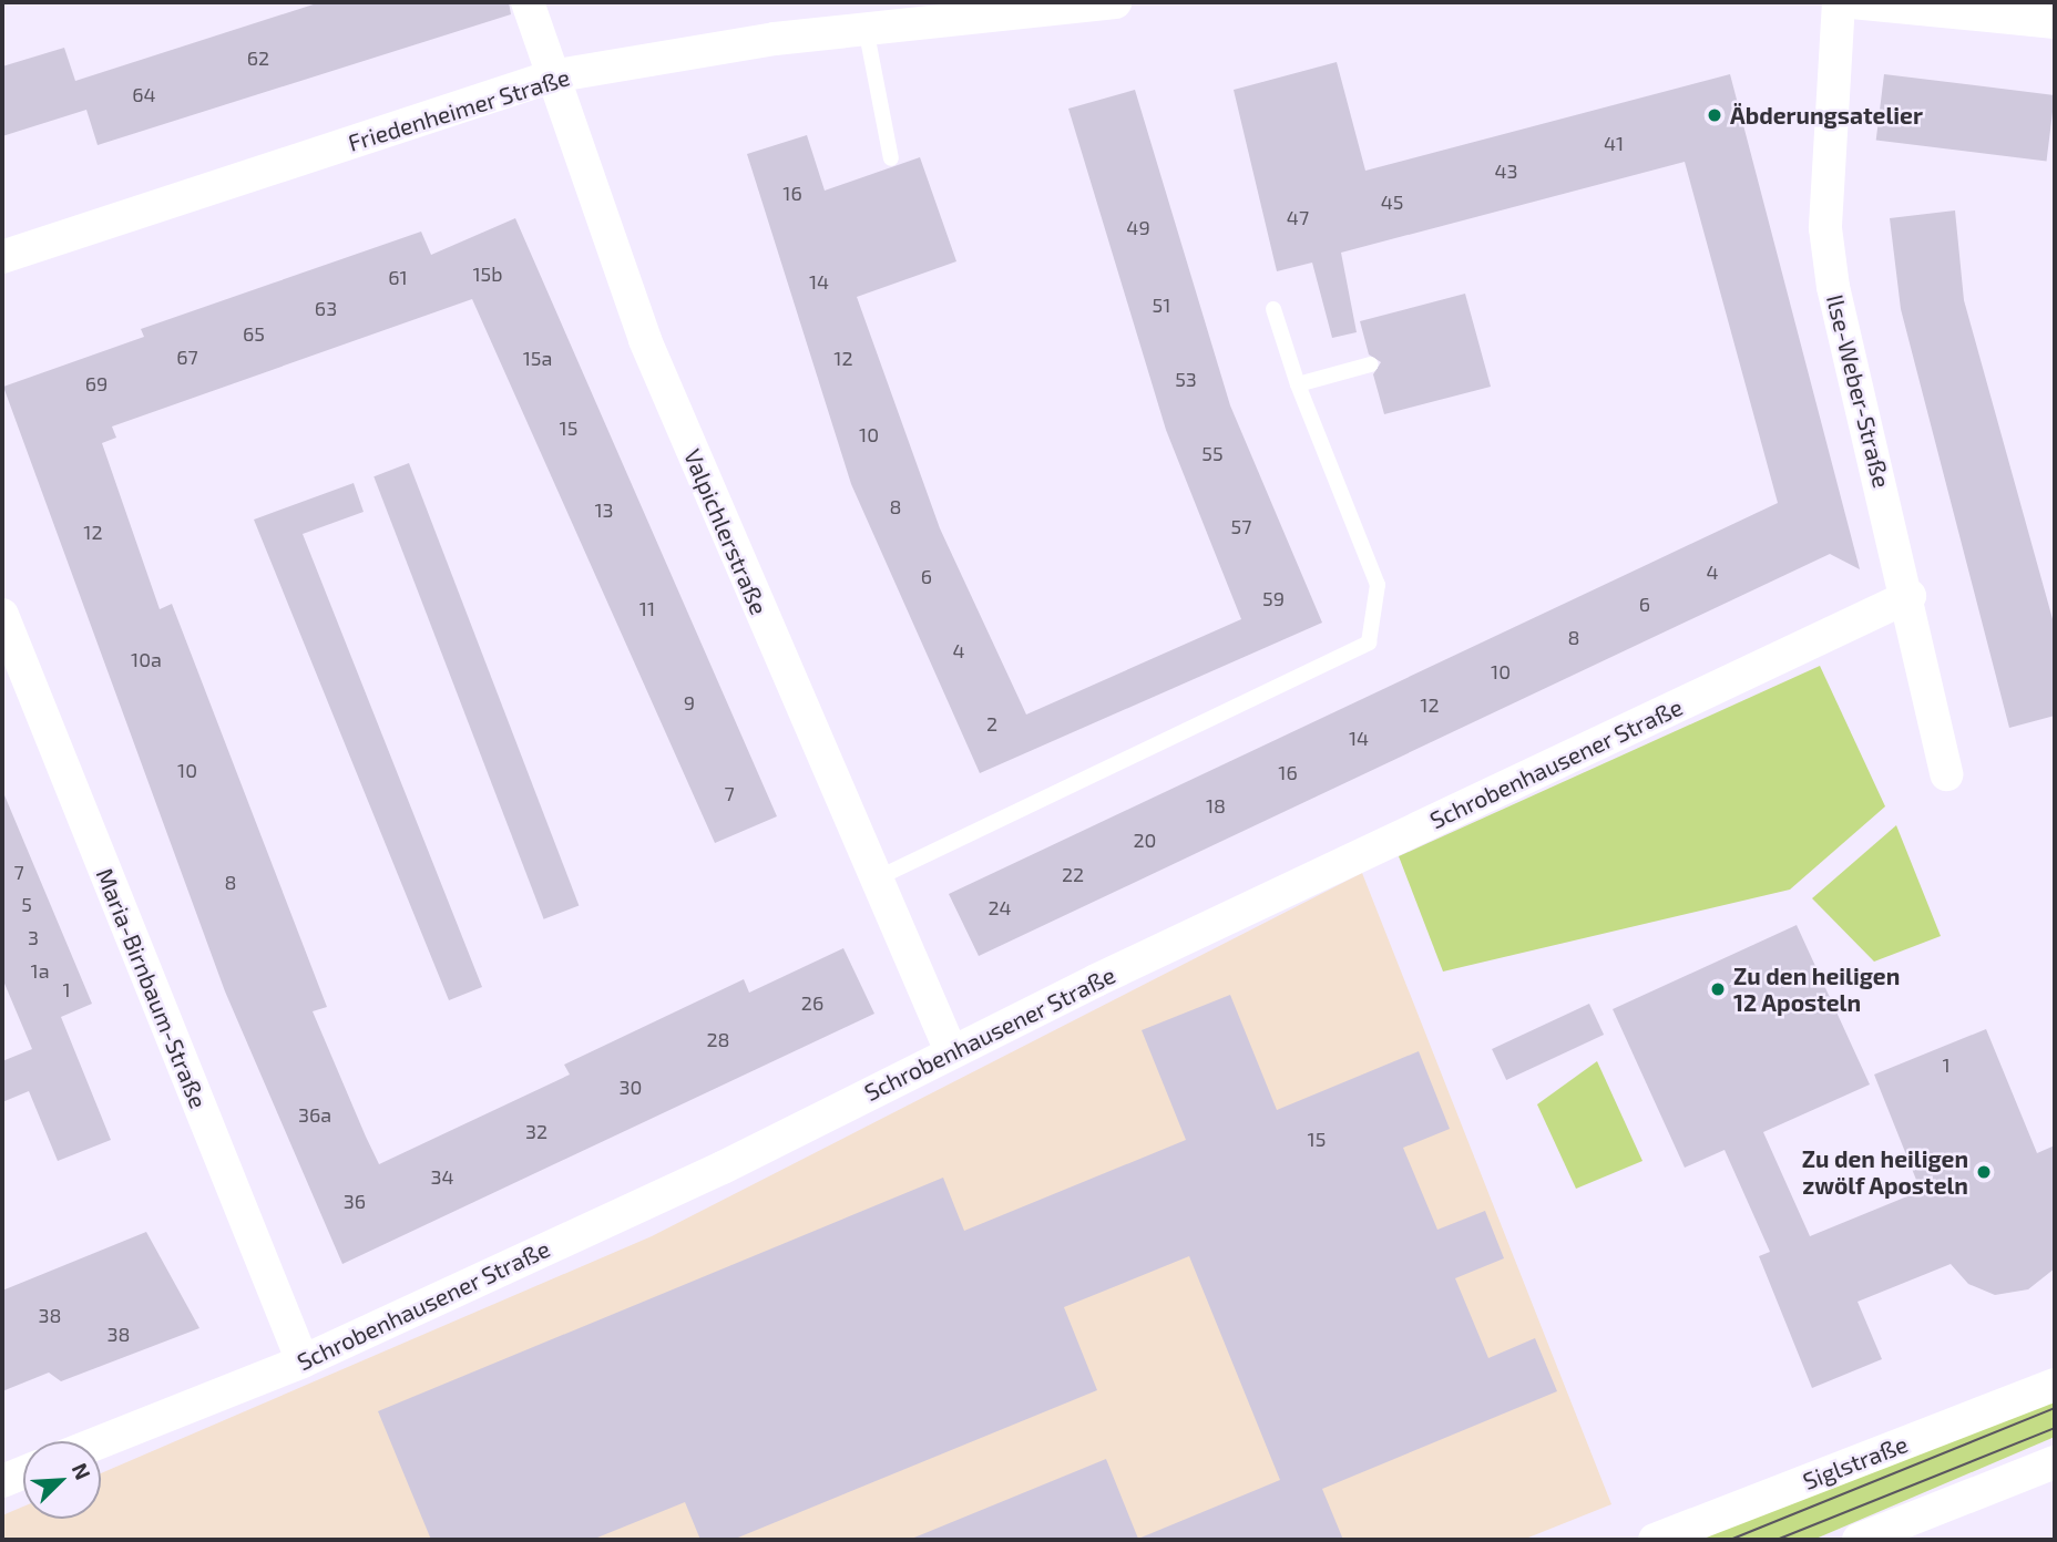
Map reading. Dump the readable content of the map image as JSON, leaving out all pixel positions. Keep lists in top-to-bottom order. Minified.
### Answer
{"streets":{"street":["Friedenheimer Straße","Ilse-Weber-Straße","Valpichlerstraße","Schrobenhausener Straße","Maria-Birnbaum-Straße","Siglstraße"]},"crossings":[["Friedenheimer Straße","Valpichlerstraße"],["Ilse-Weber-Straße","Schrobenhausener Straße"],["Valpichlerstraße","Schrobenhausener Straße"],["Schrobenhausener Straße","Maria-Birnbaum-Straße"]],"places":["Äbderungsatelier","Zu den heiligen 12 Aposteln","Zu den heiligen zwölf Aposteln"],"house_numbers":["62","64","41","43","16","45","47","49","15b","61","14","51","63","65","67","15a","12","53","69","15","10","55","8","13","57","12","4","6","59","6","11","8","4","10a","10","9","12","2","14","10","16","7","18","20","7","22","8","5","24","3","1a","1","26","28","1","30","36a","32","15","34","36","38","38"],"north":"top right"}
